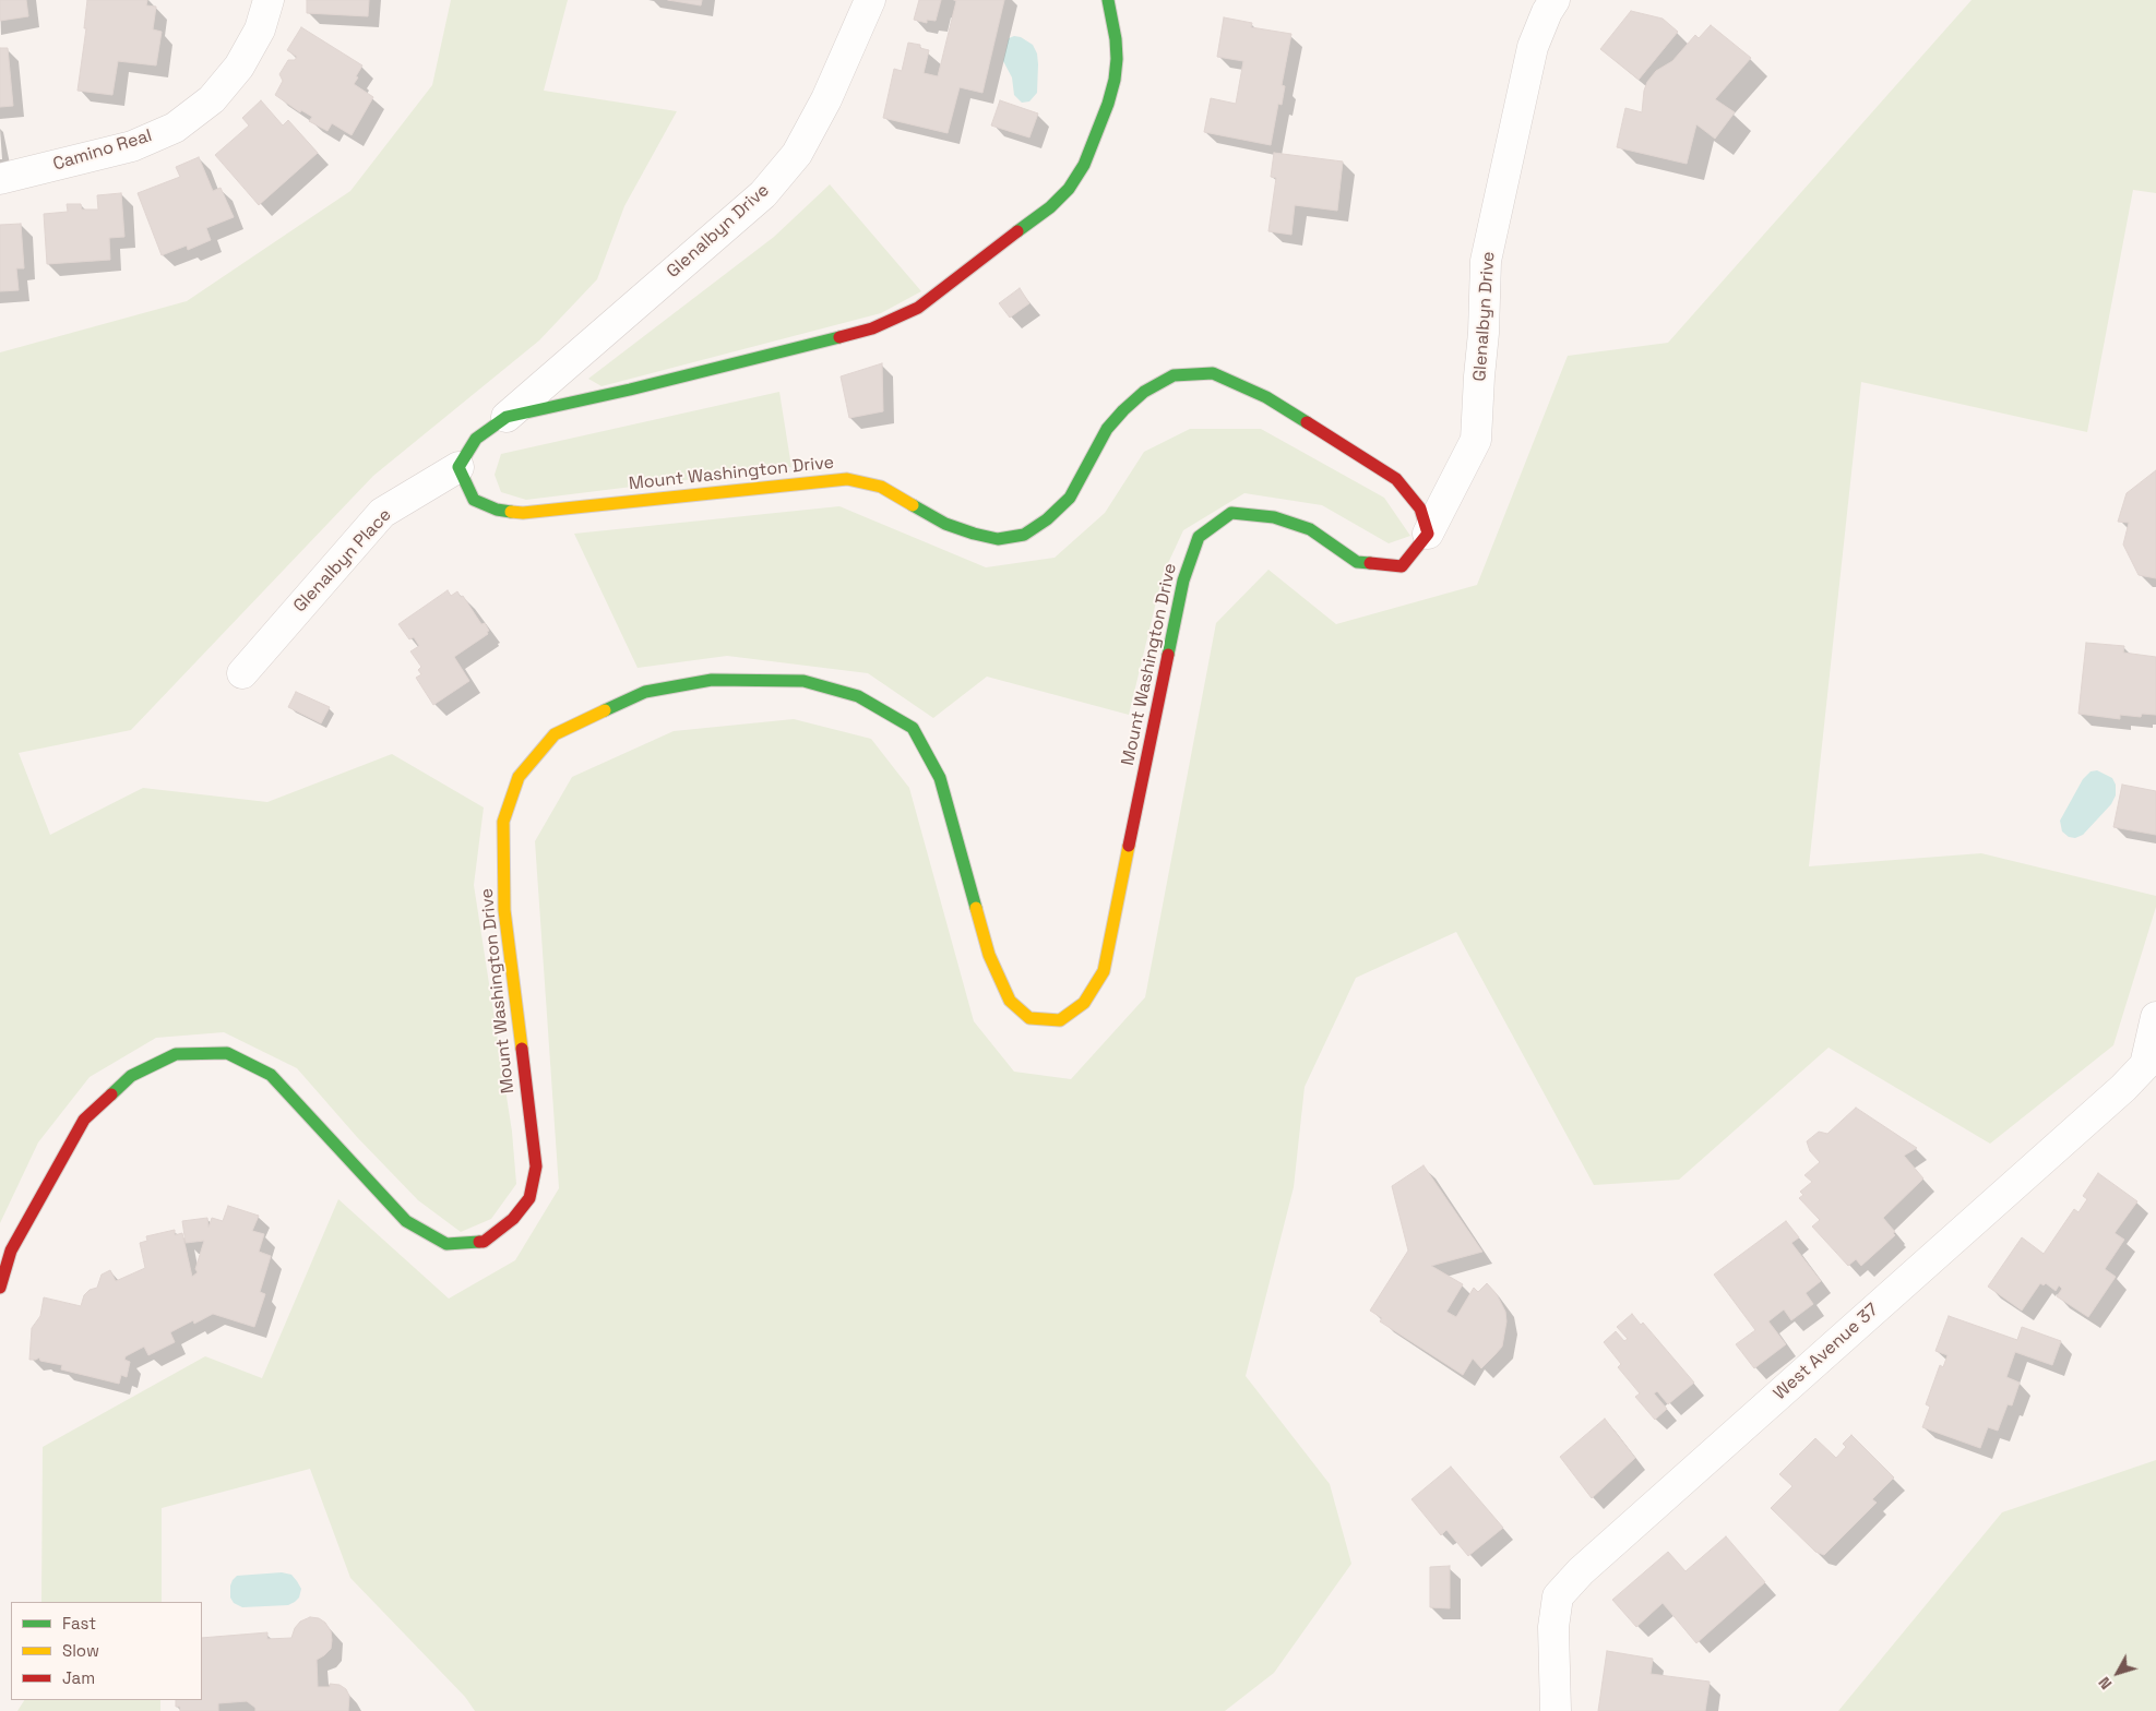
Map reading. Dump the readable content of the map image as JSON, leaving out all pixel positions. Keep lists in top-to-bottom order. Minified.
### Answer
{"streets":{"street":["Camino Real","Glenalbyn Drive","Mount Washington Drive","Glenalbyn Place","West Avenue 37"]},"crossings":[["Glenalbyn Drive","Mount Washington Drive"],["Mount Washington Drive","Glenalbyn Place"]],"legend":["Fast","Slow","Jam"],"north":"bottom left"}
